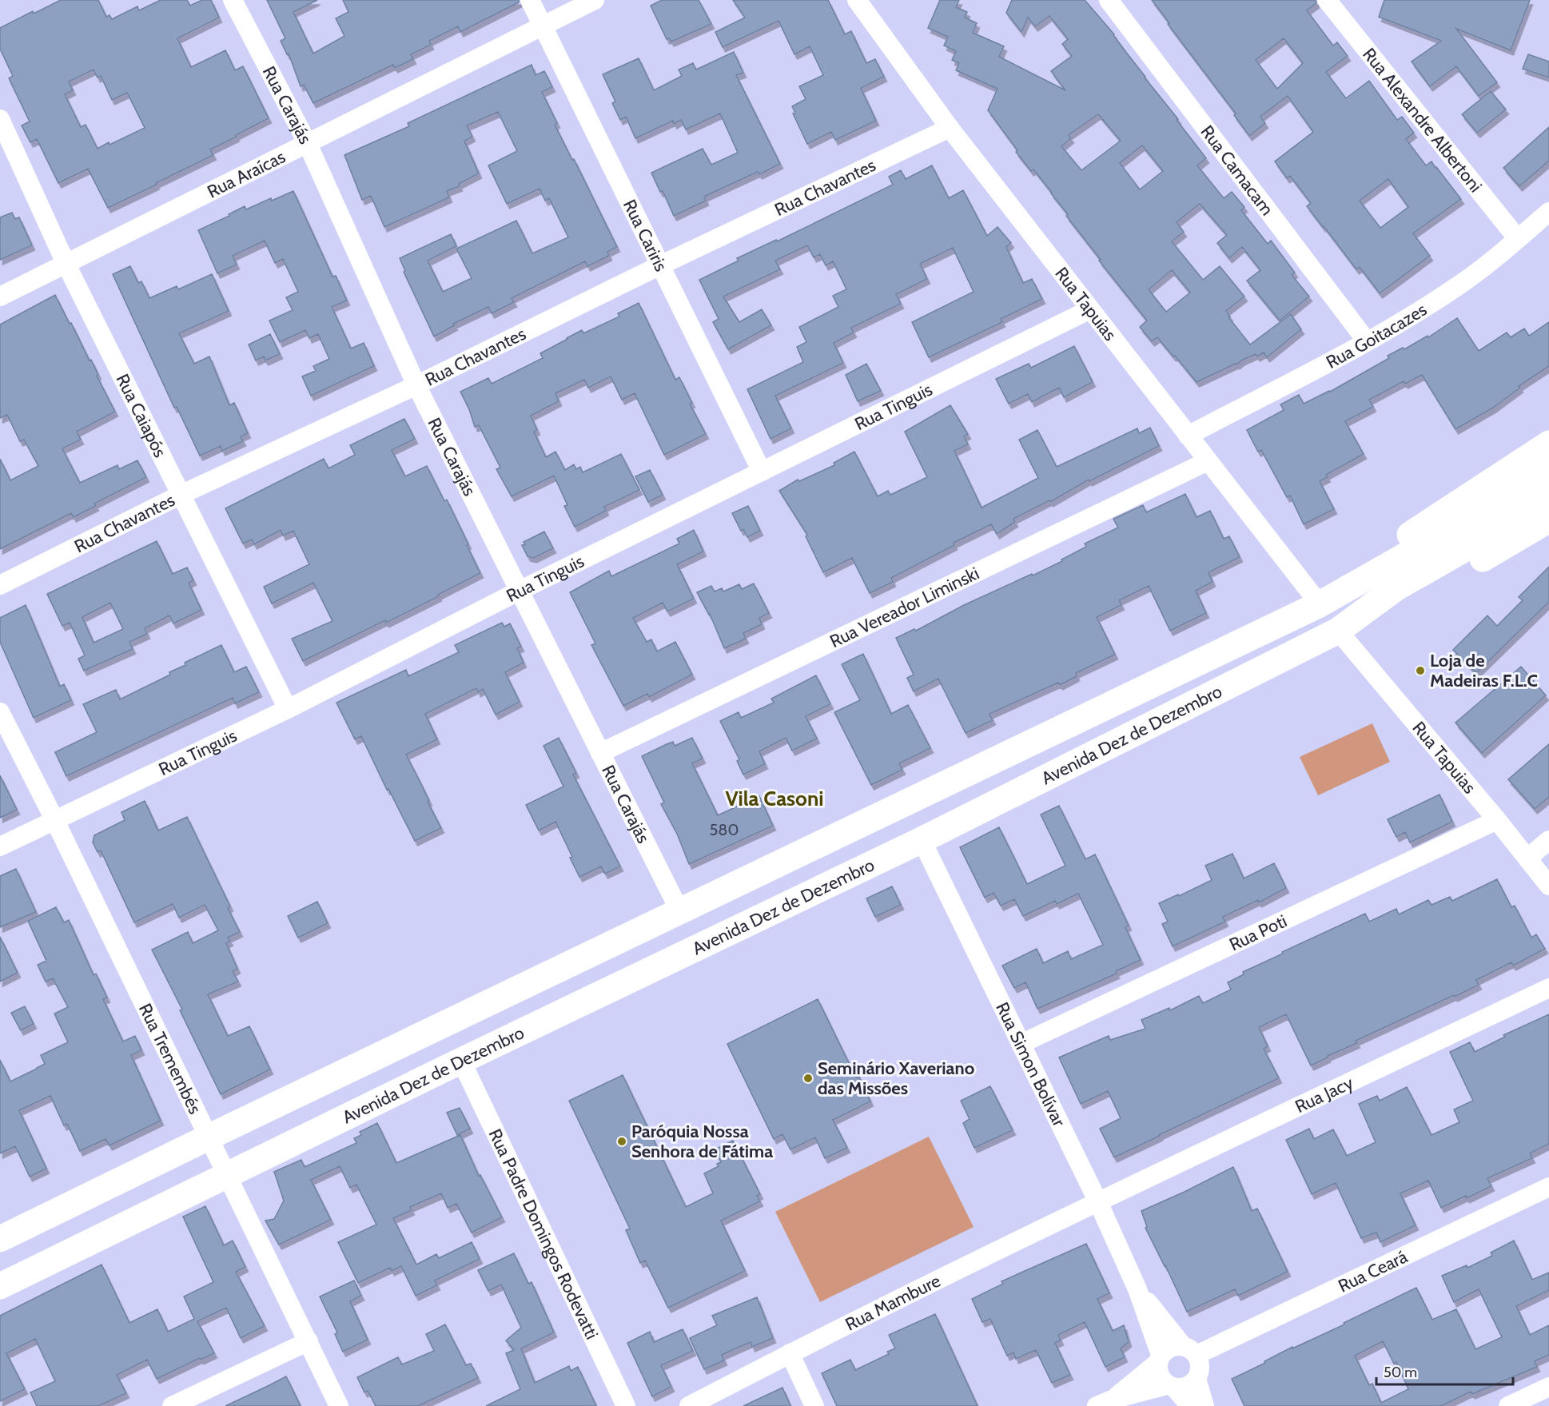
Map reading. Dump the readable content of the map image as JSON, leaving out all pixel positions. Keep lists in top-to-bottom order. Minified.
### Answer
{"streets":{"highway":["Avenida Dez de Dezembro"],"street":["Rua Carajás","Rua Alexandre Albertoni","Rua Camacam","Rua Araícas","Rua Chavantes","Rua Cariris","Rua Tapuias","Rua Goitacazes","Rua Tinguis","Rua Caiapós","Rua Vereador Liminski","Rua Poti","Rua Tremembés","Rua Simon Bolívar","Rua Jacy","Rua Padre Domingos Rodevatti","Rua Ceará","Rua Mambure"]},"crossings":[["Rua Carajás","Rua Araícas"],["Rua Carajás","Rua Chavantes"],["Rua Carajás","Rua Tinguis"],["Rua Carajás","Rua Vereador Liminski"],["Rua Carajás","Avenida Dez de Dezembro"],["Rua Alexandre Albertoni","Rua Goitacazes"],["Rua Camacam","Rua Goitacazes"],["Rua Araícas","Rua Cariris"],["Rua Araícas","Rua Caiapós"],["Rua Chavantes","Rua Cariris"],["Rua Chavantes","Rua Tapuias"],["Rua Chavantes","Rua Caiapós"],["Rua Cariris","Rua Tinguis"],["Rua Tapuias","Rua Goitacazes"],["Rua Tapuias","Rua Tinguis"],["Rua Tapuias","Rua Vereador Liminski"],["Rua Tapuias","Avenida Dez de Dezembro"],["Rua Tapuias","Rua Poti"],["Rua Tinguis","Rua Caiapós"],["Rua Tinguis","Rua Tremembés"],["Avenida Dez de Dezembro","Rua Tremembés"],["Avenida Dez de Dezembro","Rua Simon Bolívar"],["Avenida Dez de Dezembro","Rua Padre Domingos Rodevatti"],["Rua Poti","Rua Simon Bolívar"],["Rua Simon Bolívar","Rua Jacy"],["Rua Simon Bolívar","Rua Ceará"],["Rua Simon Bolívar","Rua Mambure"],["Rua Jacy","Rua Mambure"]],"districts":["Vila Casoni"],"places":["Loja de Madeiras F.L.C","Seminário Xaveriano das Missões","Paróquia Nossa Senhora de Fátima"],"house_numbers":["580"],"scale_bar":"50 m"}
